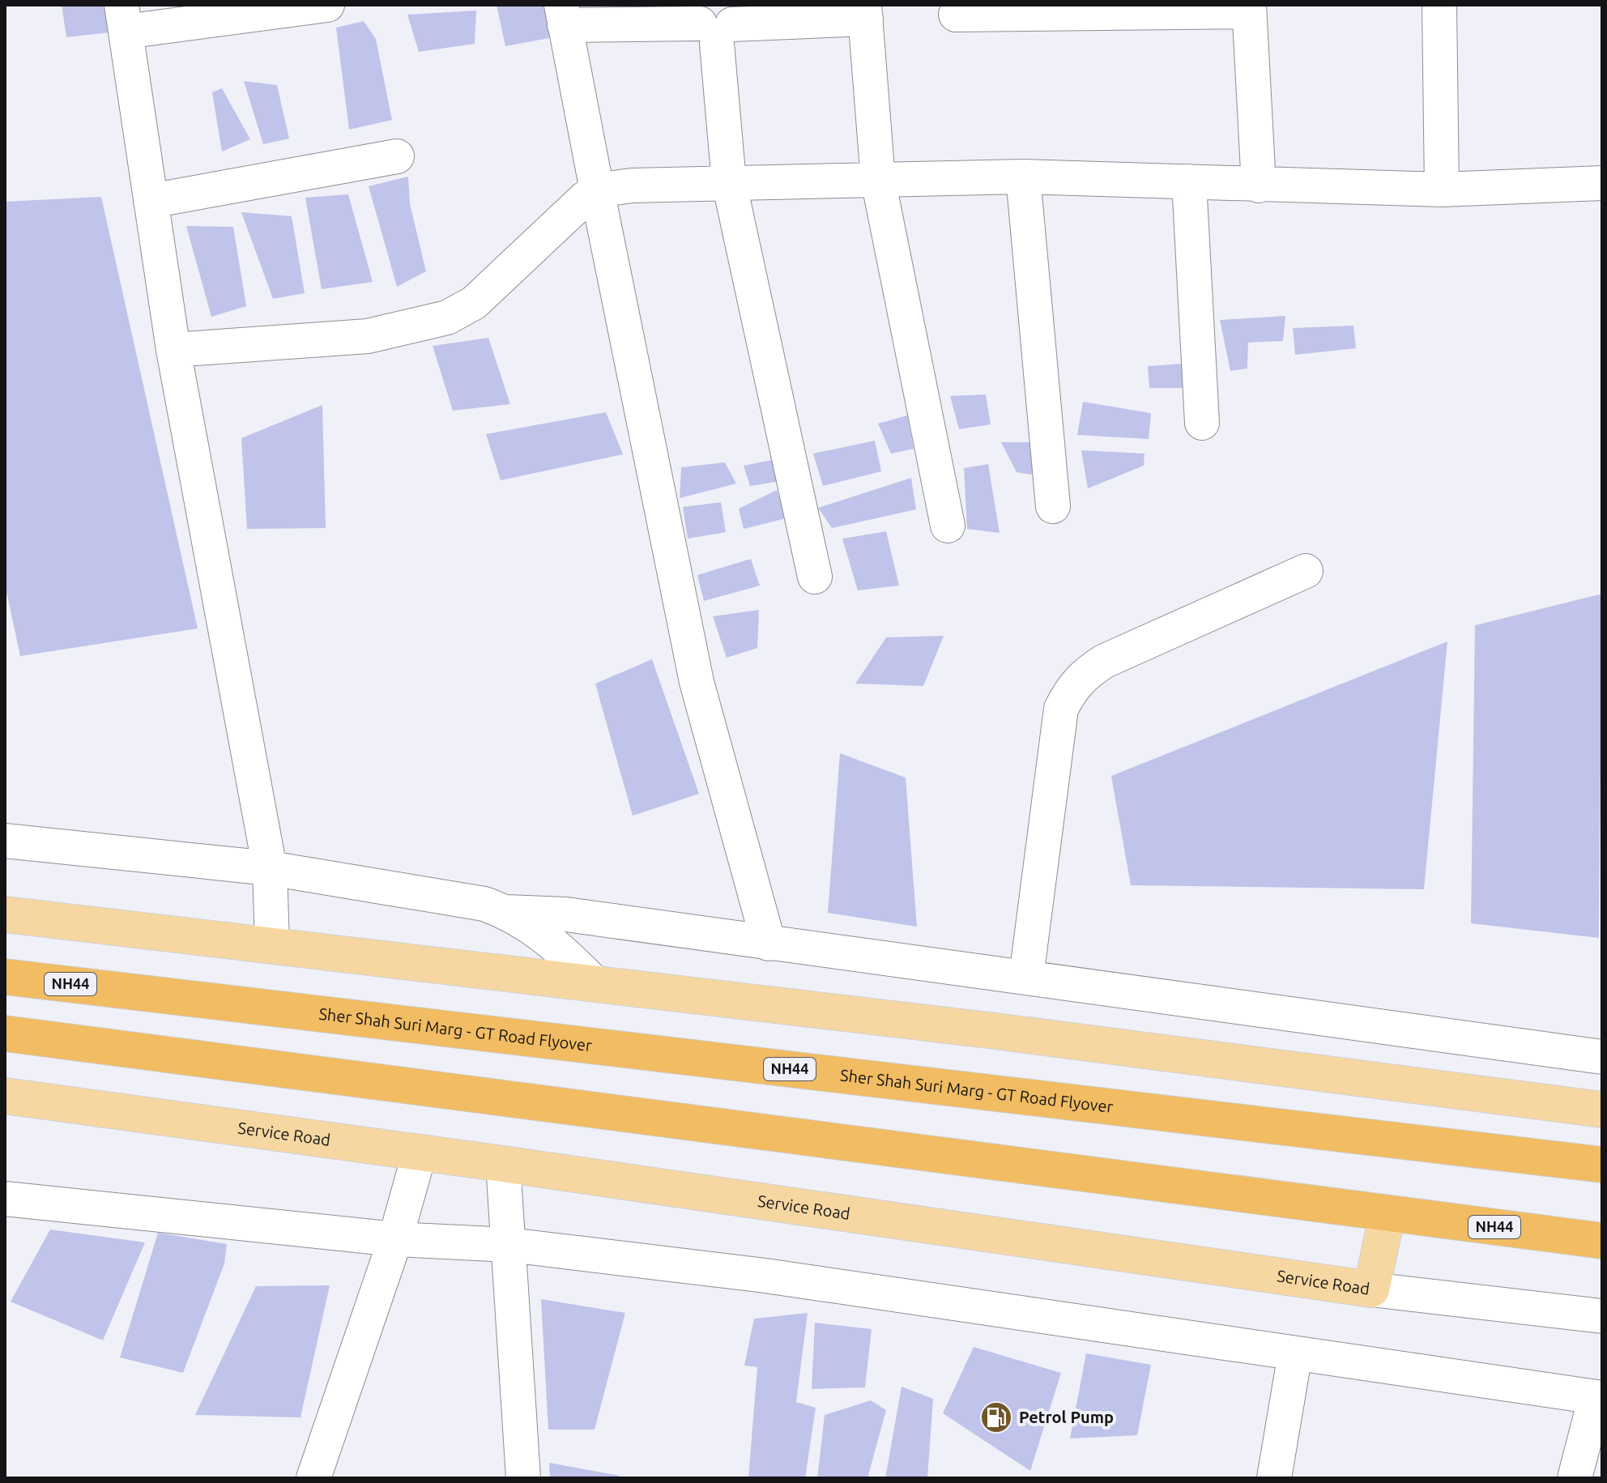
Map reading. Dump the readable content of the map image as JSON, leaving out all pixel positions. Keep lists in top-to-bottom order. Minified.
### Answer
{"streets":{"highway":["NH44","Sher Shah Suri Marg - GT Road Flyover"],"main road":["Service Road"]},"places":{"fuel station":["Petrol Pump"]}}
